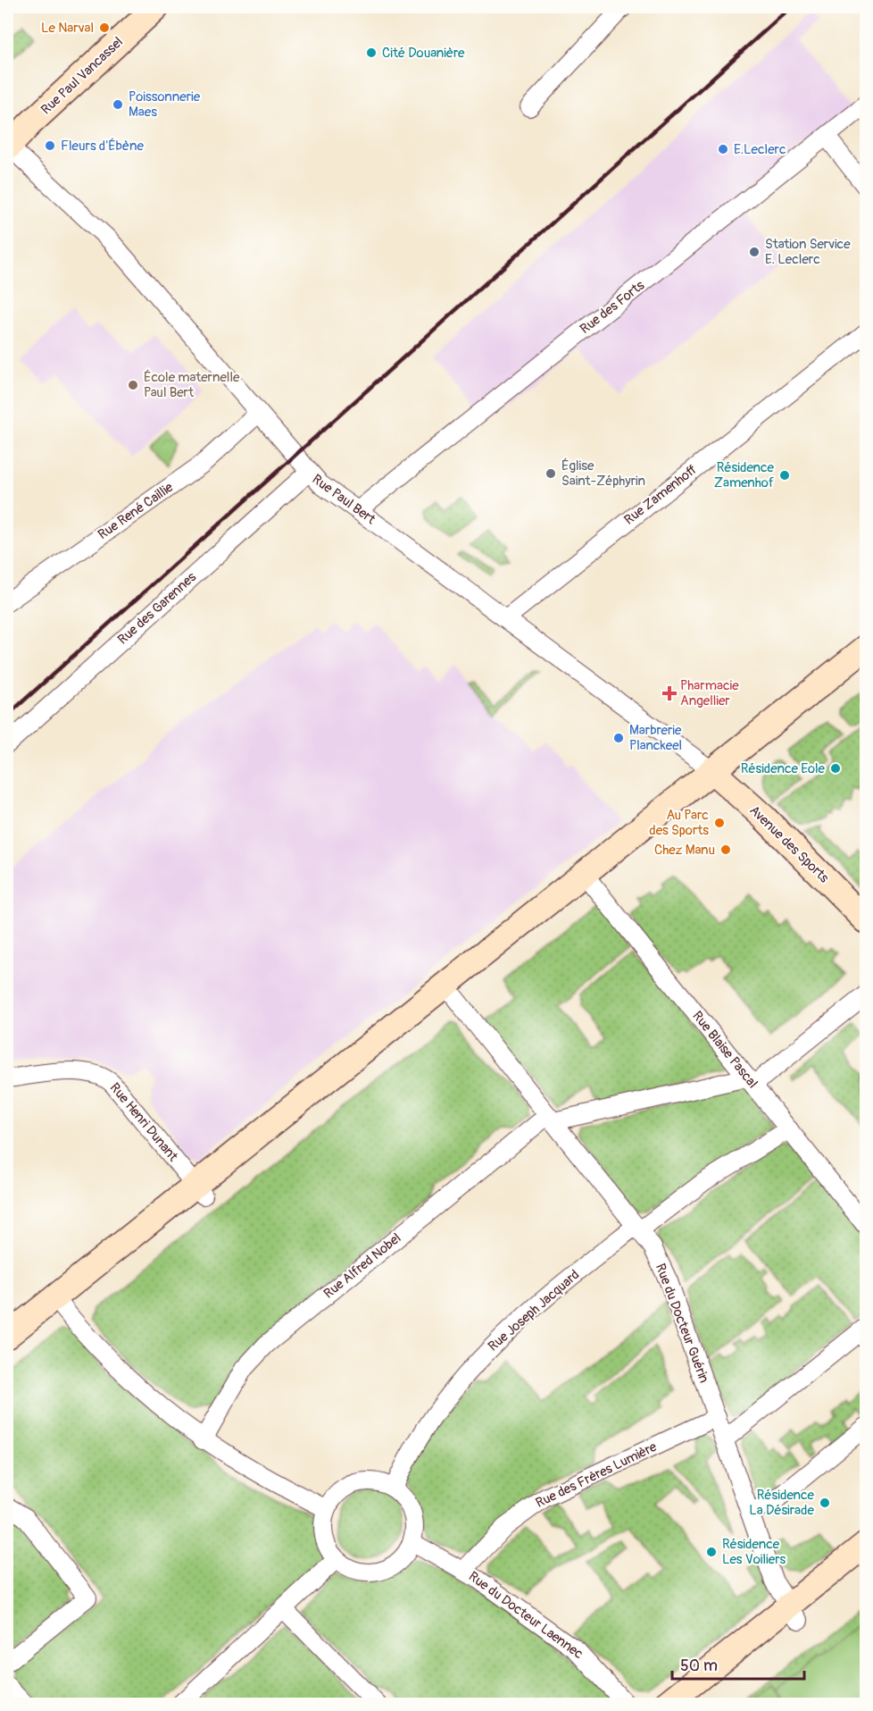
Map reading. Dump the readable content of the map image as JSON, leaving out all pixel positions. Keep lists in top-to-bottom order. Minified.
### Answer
{"streets":{"main road":["Rue Paul Vancassel","Avenue des Sports"],"street":["Rue des Forts","Rue Zamenhoff","Rue Paul Bert","Rue René Caillie","Rue des Garennes","Rue Blaise Pascal","Rue Henri Dunant","Rue Alfred Nobel","Rue Joseph Jacquard","Rue du Docteur Guérin","Rue des Frères Lumière","Rue du Docteur Laennec"]},"crossings":[["Rue Paul Vancassel","Rue Paul Bert"],["Rue des Forts","Rue Paul Bert"],["Rue Zamenhoff","Rue Paul Bert"],["Rue Paul Bert","Rue René Caillie"],["Rue Paul Bert","Rue des Garennes"],["Rue Paul Bert","Avenue des Sports"],["Rue Blaise Pascal","Rue Joseph Jacquard"],["Rue Alfred Nobel","Rue du Docteur Guérin"],["Rue Joseph Jacquard","Rue du Docteur Guérin"],["Rue Joseph Jacquard","Rue du Docteur Laennec"],["Rue du Docteur Guérin","Rue des Frères Lumière"],["Rue des Frères Lumière","Rue du Docteur Laennec"]],"places":{"other":["Le Narval","Cité Douanière","Poissonnerie Maes","Fleurs d'Ébène","E.Leclerc","Station Service E. Leclerc","École maternelle Paul Bert","Église Saint-Zéphyrin","Résidence Zamenhof","Marbrerie Planckeel","Résidence Eole","Au Parc des Sports","Chez Manu","Résidence La Désirade","Résidence Les Voiliers"],"health":["Pharmacie Angellier"]},"scale_bar":"50 m"}
